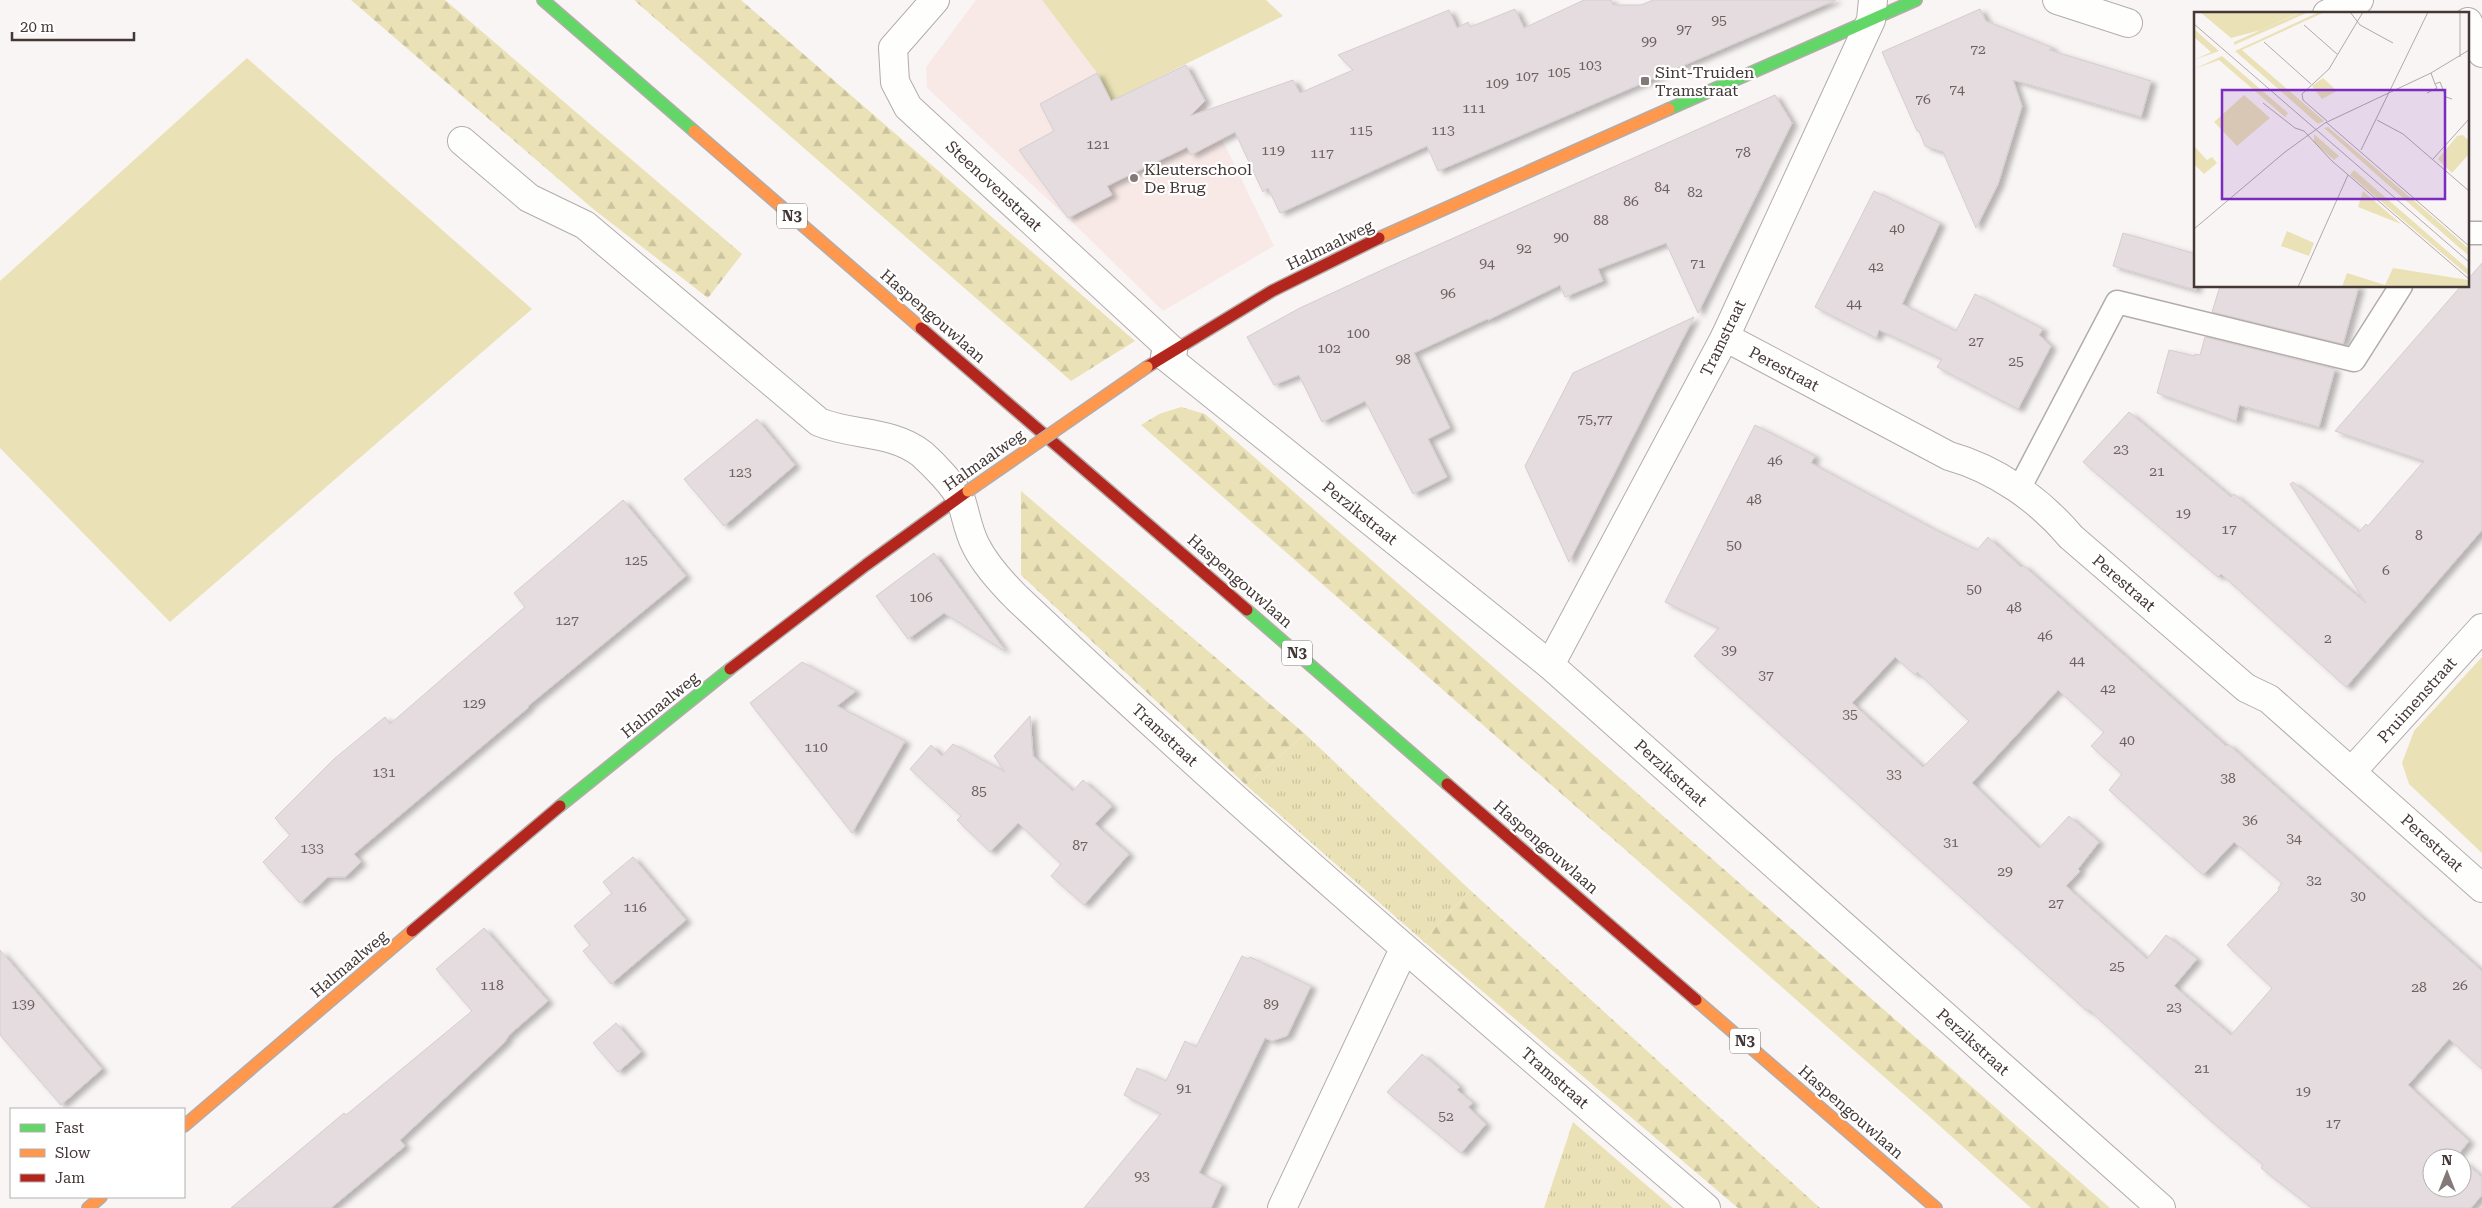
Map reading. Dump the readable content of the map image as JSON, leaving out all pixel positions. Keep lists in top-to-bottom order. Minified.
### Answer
{"streets":{"street":["Steenovenstraat","N3","Halmaalweg","Haspengouwlaan","Tramstraat","Perestraat","Perzikstraat","Pruimenstraat"]},"crossings":[["Steenovenstraat","Halmaalweg"],["Steenovenstraat","Perzikstraat"],["Halmaalweg","Tramstraat"],["Halmaalweg","Perzikstraat"],["Tramstraat","Perestraat"],["Tramstraat","Perzikstraat"],["Perestraat","Pruimenstraat"]],"places":{"transit":["Sint-Truiden Tramstraat"],"other":["Kleuterschool De Brug"]},"house_numbers":["95","97","99","72","103","105","107","109","74","76","111","115","113","121","119","78","117","84","82","86","88","40","90","92","94","71","42","96","44","100","27","102","98","25","75,77","23","46","21","123","48","19","17","8","50","125","6","50","106","48","127","46","2","39","44","37","42","129","35","40","110","131","33","38","85","36","34","31","87","133","29","32","30","27","116","25","118","26","28","139","89","23","21","91","19","52","17","93"],"legend":["Fast","Slow","Jam"],"scale_bar":"20 m","north":"top"}
